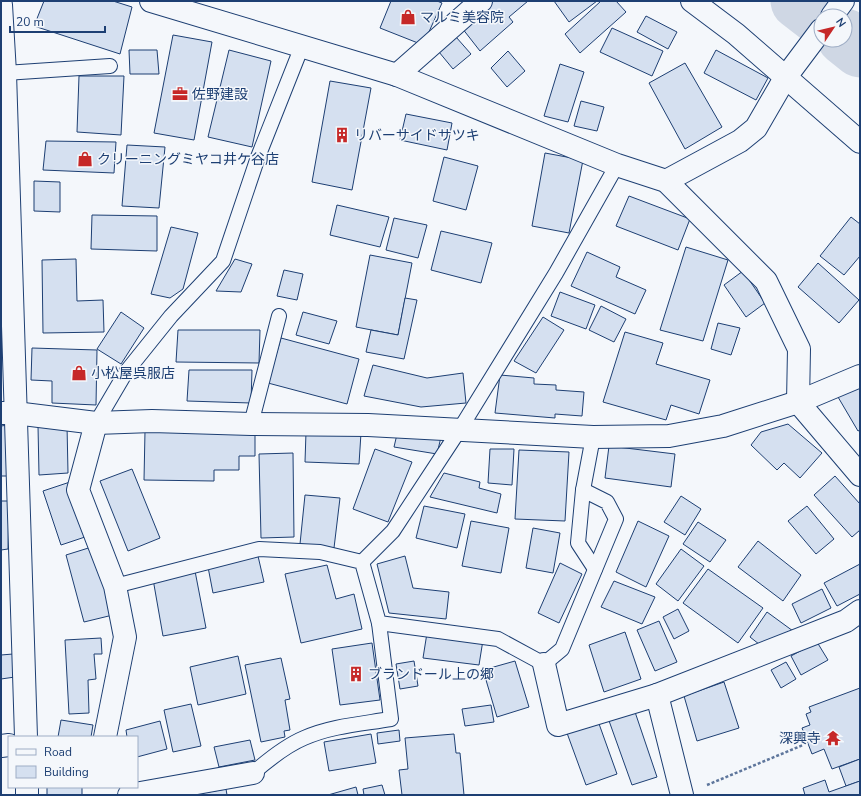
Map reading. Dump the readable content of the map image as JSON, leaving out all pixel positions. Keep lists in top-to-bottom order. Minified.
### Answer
{"places":{"shop":["マルミ美容院","クリーニングミヤコ井ケ谷店","小松屋呉服店"],"office":["佐野建設"],"building":["リバーサイドサツキ","ブランドール上の郷"],"temple":["深興寺"]},"legend":["Road","Building"],"scale_bar":"20 m","north":"top right"}
